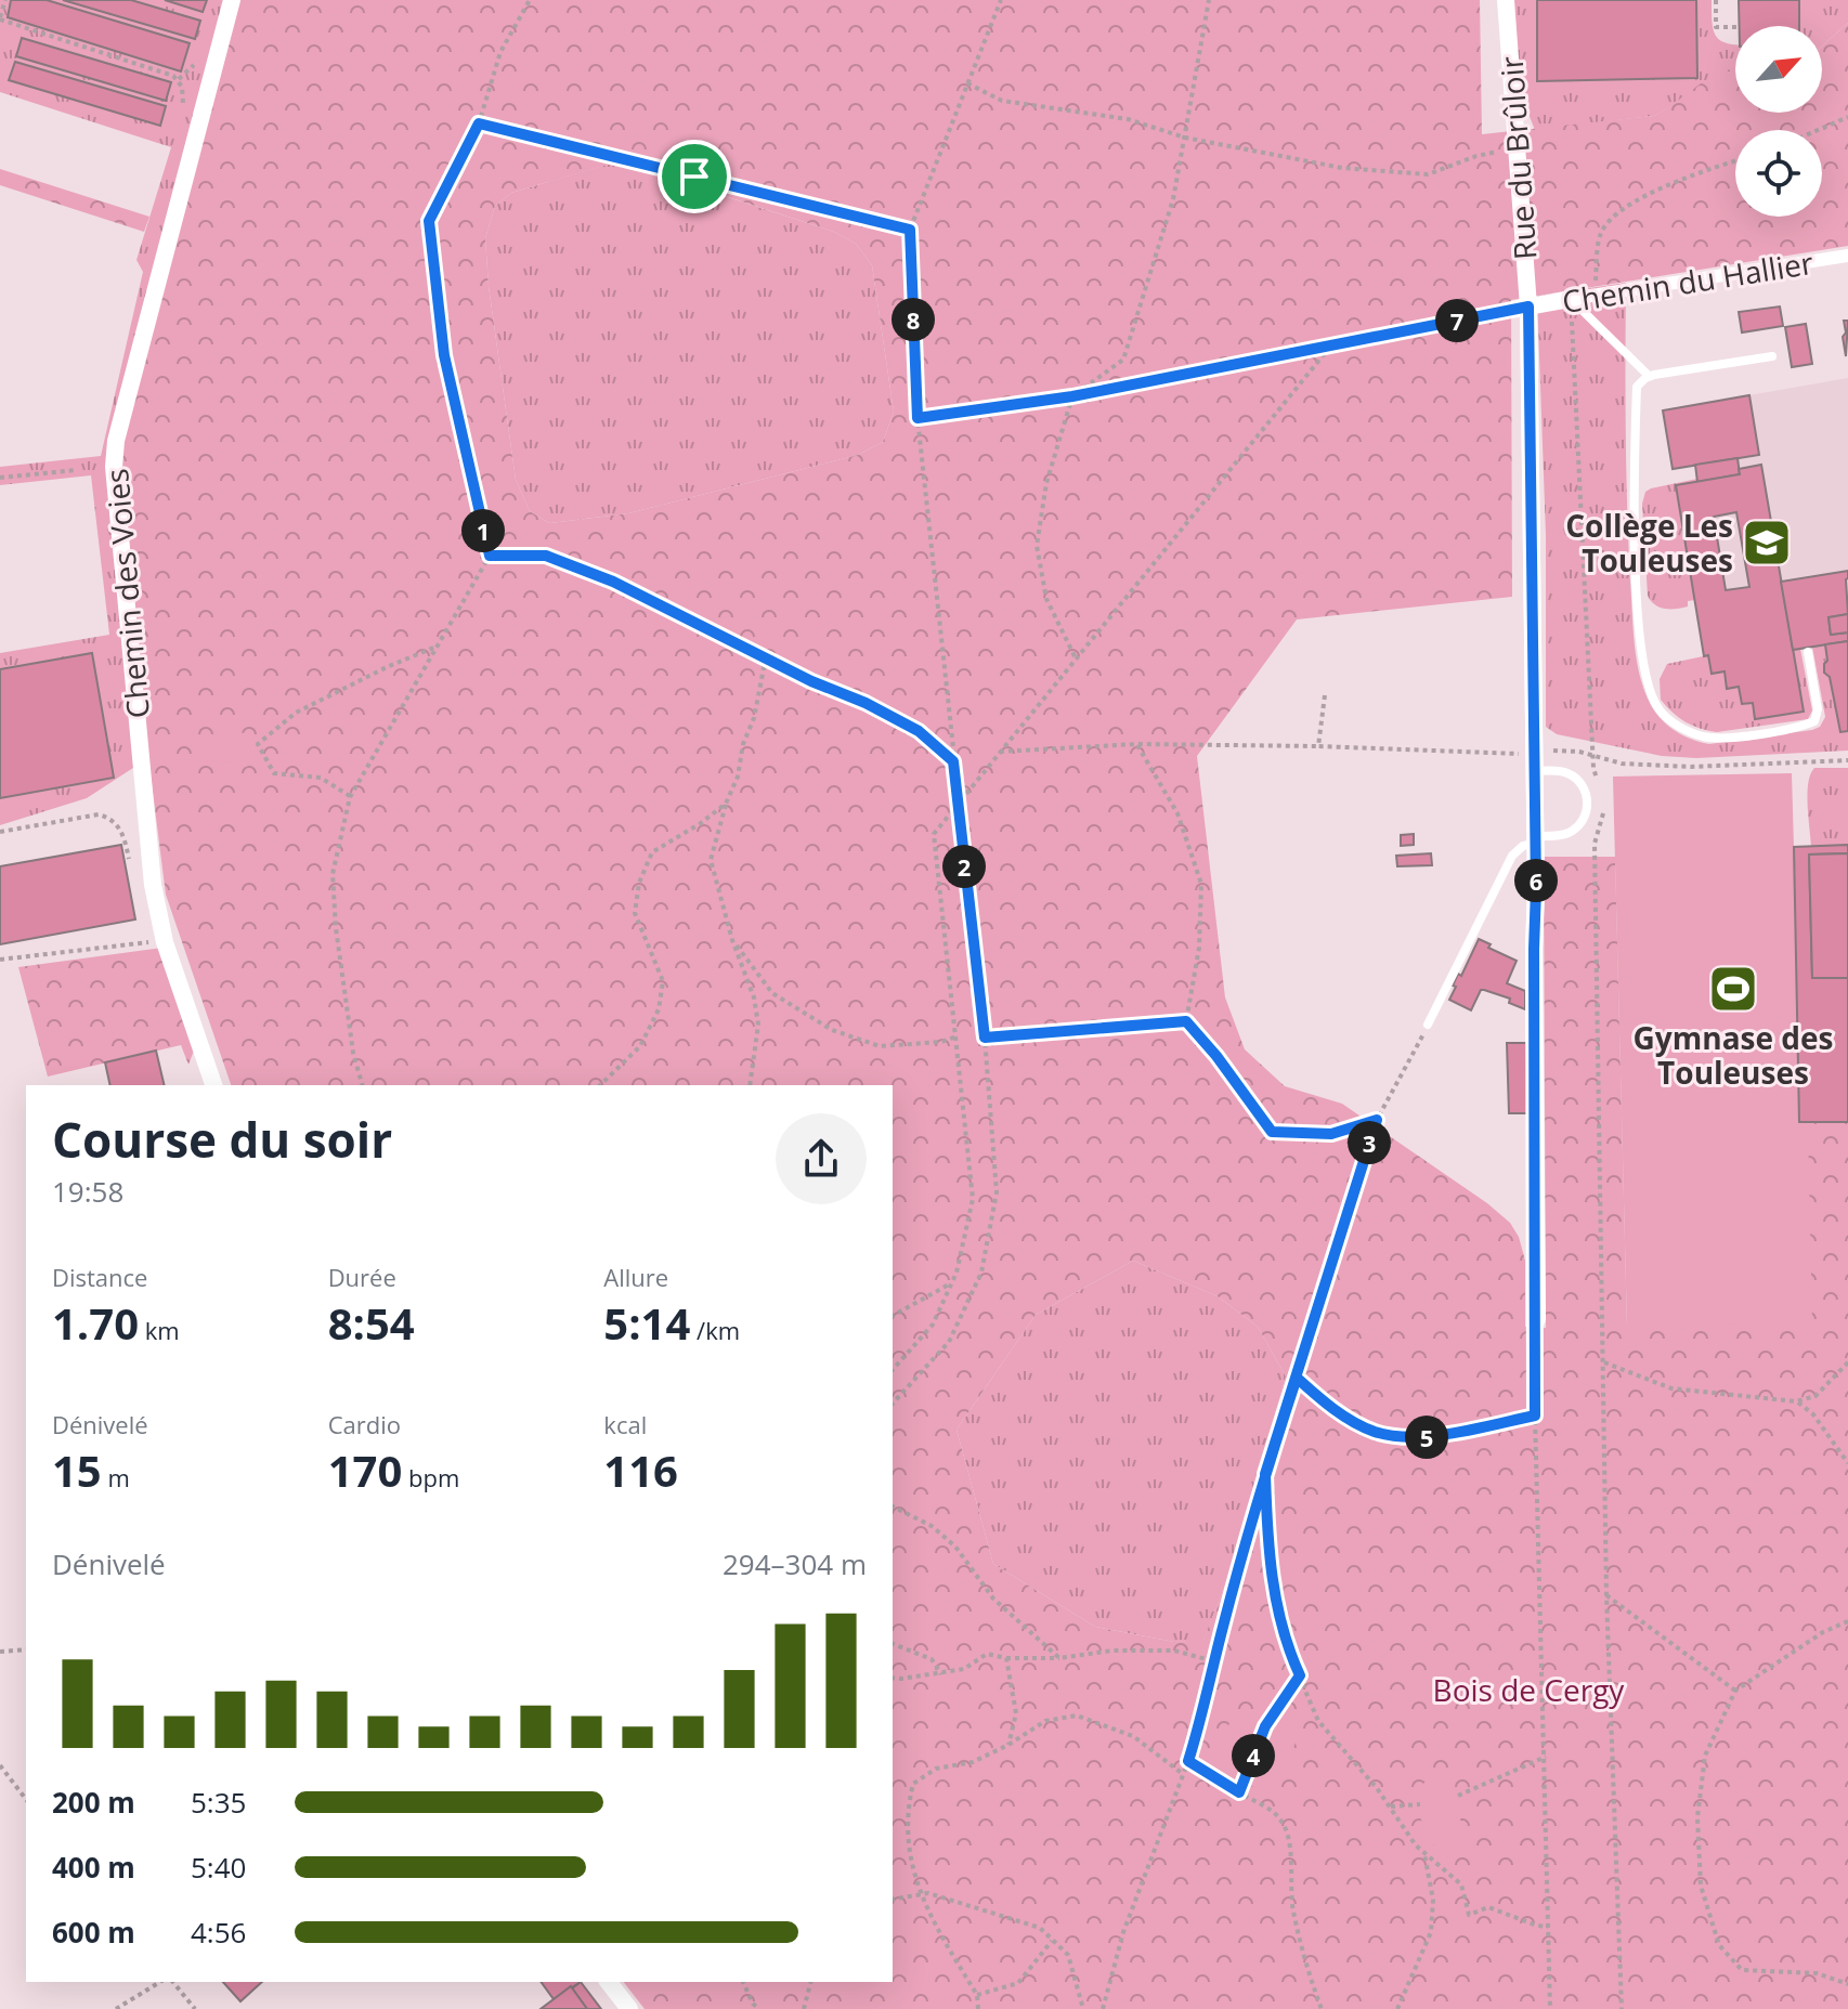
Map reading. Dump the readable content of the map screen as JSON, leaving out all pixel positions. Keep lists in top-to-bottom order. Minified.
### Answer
{"streets":{"street":["Rue du Brûloir","Chemin du Hallier","Chemin des Voies"]},"crossings":[["Rue du Brûloir","Chemin du Hallier"]],"parks":["Bois de Cergy"],"places":{"school or university":["Collège Les Touleuses"],"sports":["Gymnase des Touleuses"]},"north":"top right","page":{"pins":["8","7","1","2","6","3","5","4"],"heading":["Course du soir","19:58"],"stats":[["Distance","1.70 km"],["Durée","8:54"],["Allure","5:14 /km"],["Dénivelé","15 m"],["Cardio","170 bpm"],["kcal","116"]],"chart":["Dénivelé","294–304 m"],"list":[{"name":"200 m","note":"5:35"},{"name":"400 m","note":"5:40"},{"name":"600 m","note":"4:56"}]}}
